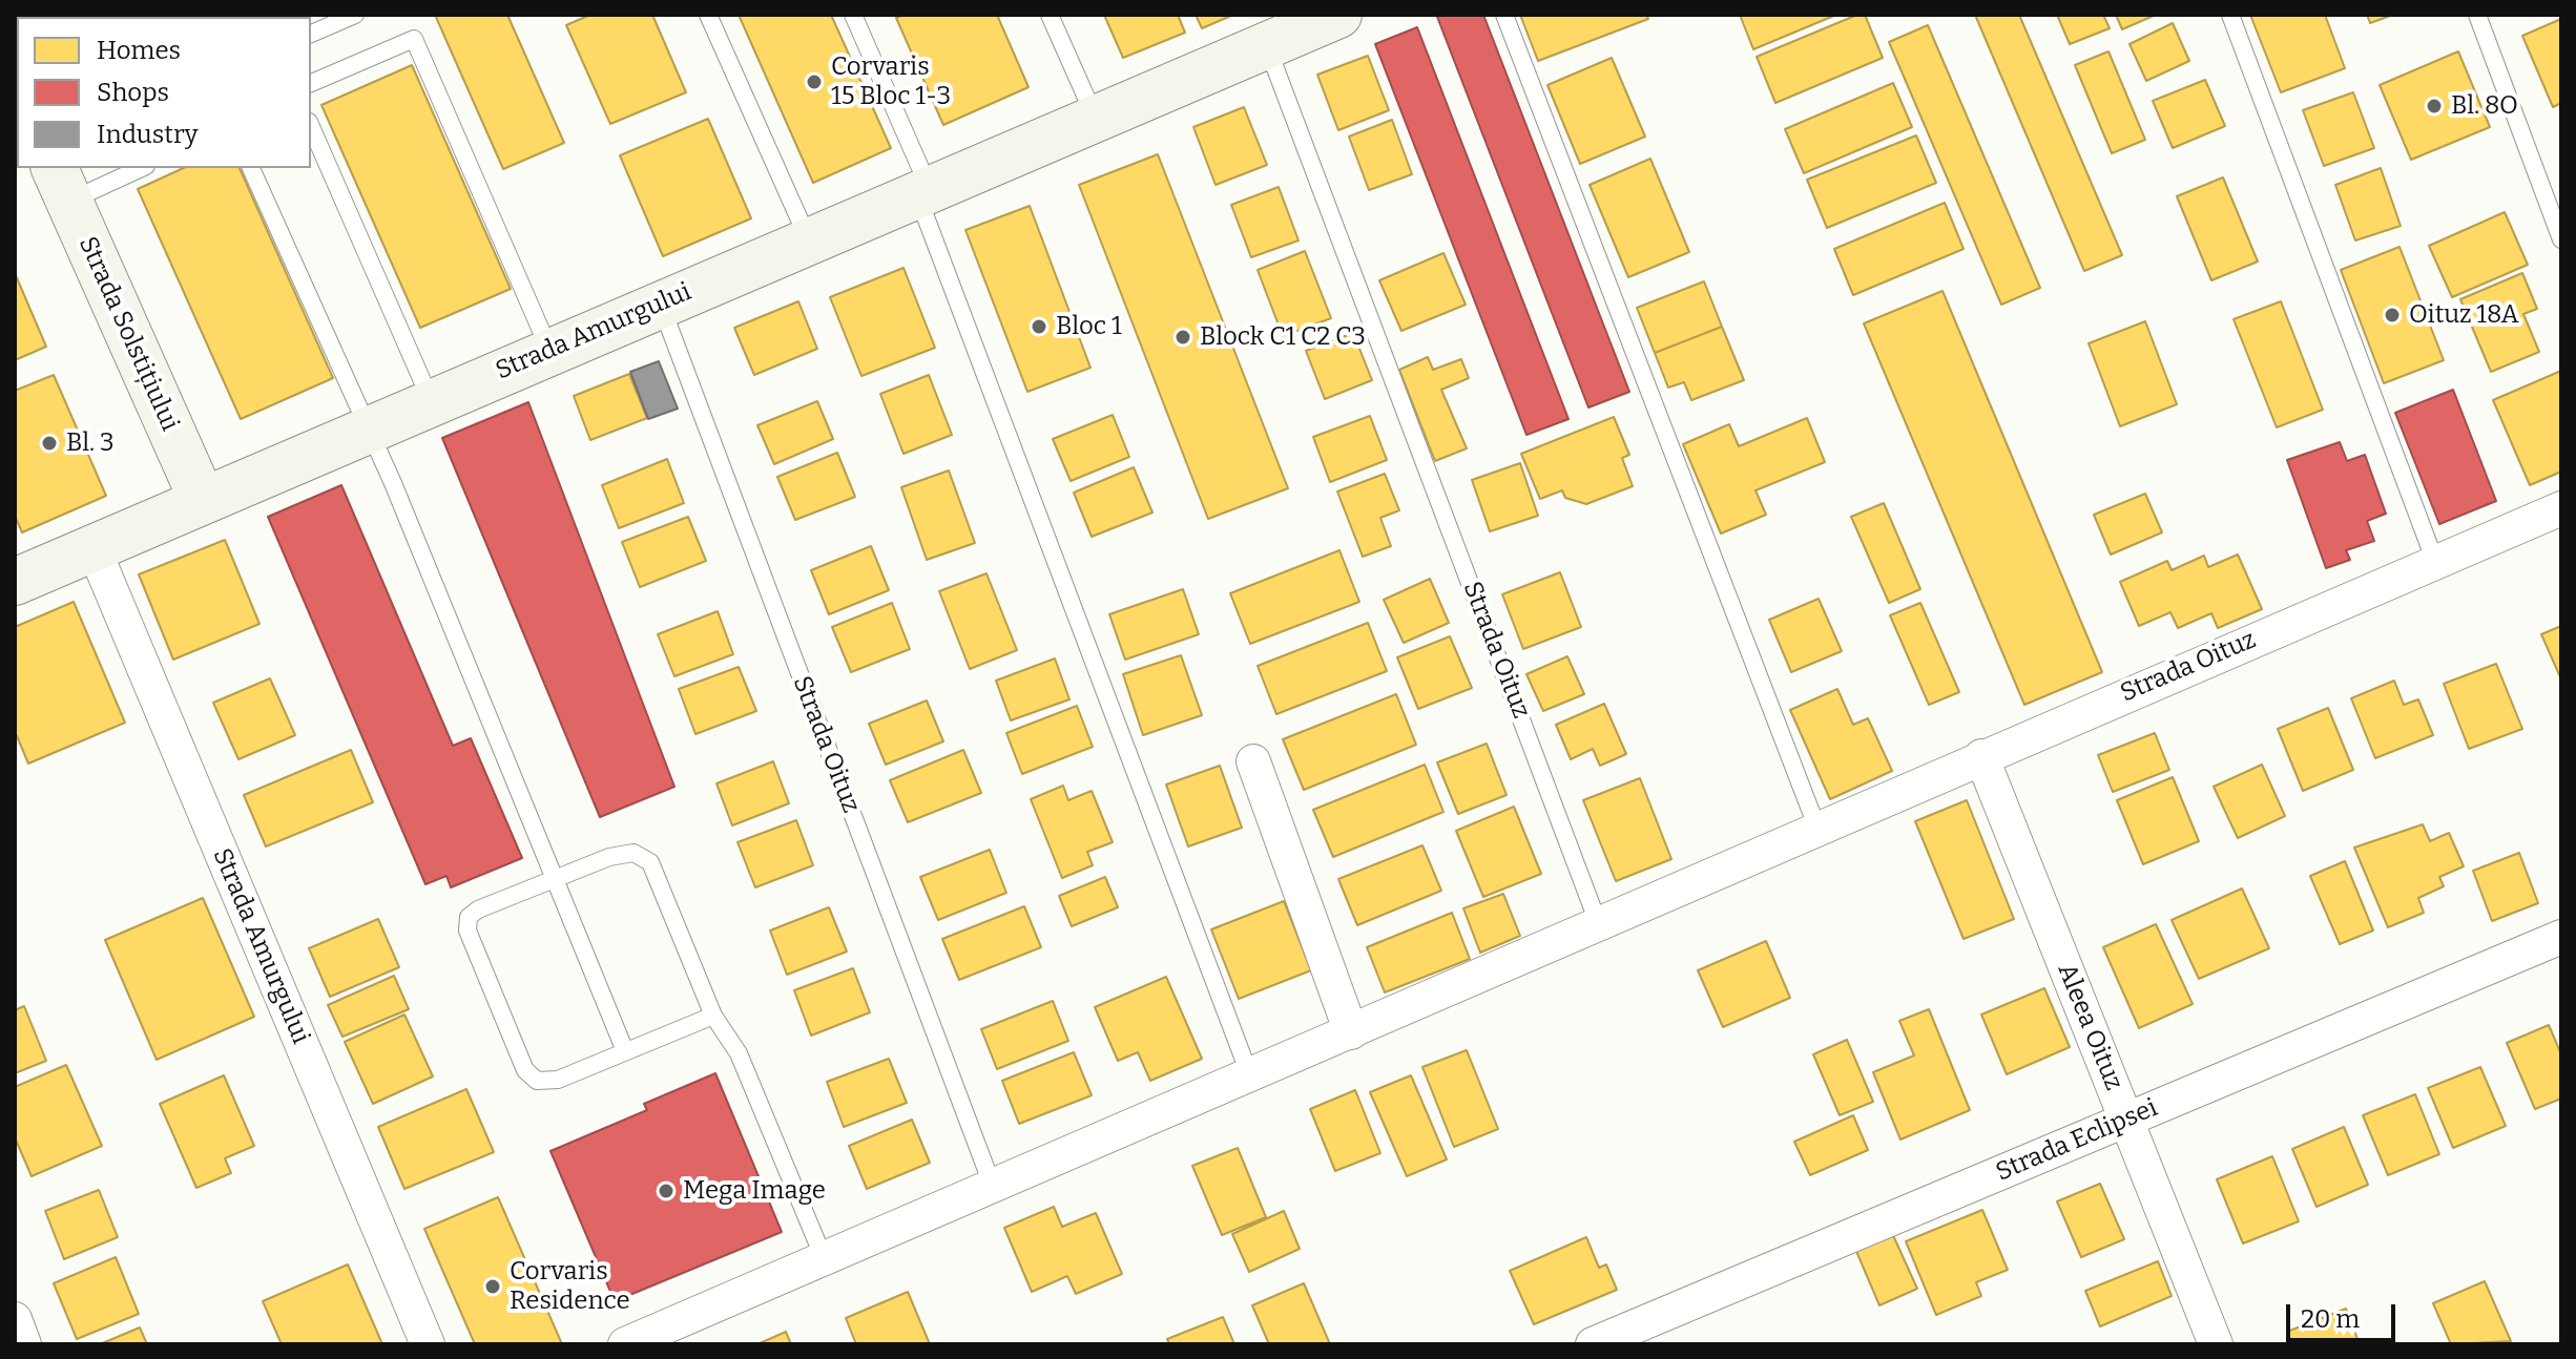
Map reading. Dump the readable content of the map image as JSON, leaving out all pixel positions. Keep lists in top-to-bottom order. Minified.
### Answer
{"streets":{"street":["Strada Amurgului","Strada Solstițiului","Strada Oituz","Aleea Oituz","Strada Eclipsei"]},"crossings":[["Strada Amurgului","Strada Solstițiului"],["Strada Amurgului","Strada Oituz"],["Strada Oituz","Aleea Oituz"],["Aleea Oituz","Strada Eclipsei"]],"places":["Corvaris 15 Bloc 1-3","Bl. 8O","Oituz 18A","Bloc 1","Block C1 C2 C3","Bl. 3","Mega Image","Corvaris Residence"],"legend":["Homes","Shops","Industry"],"scale_bar":"20 m"}
